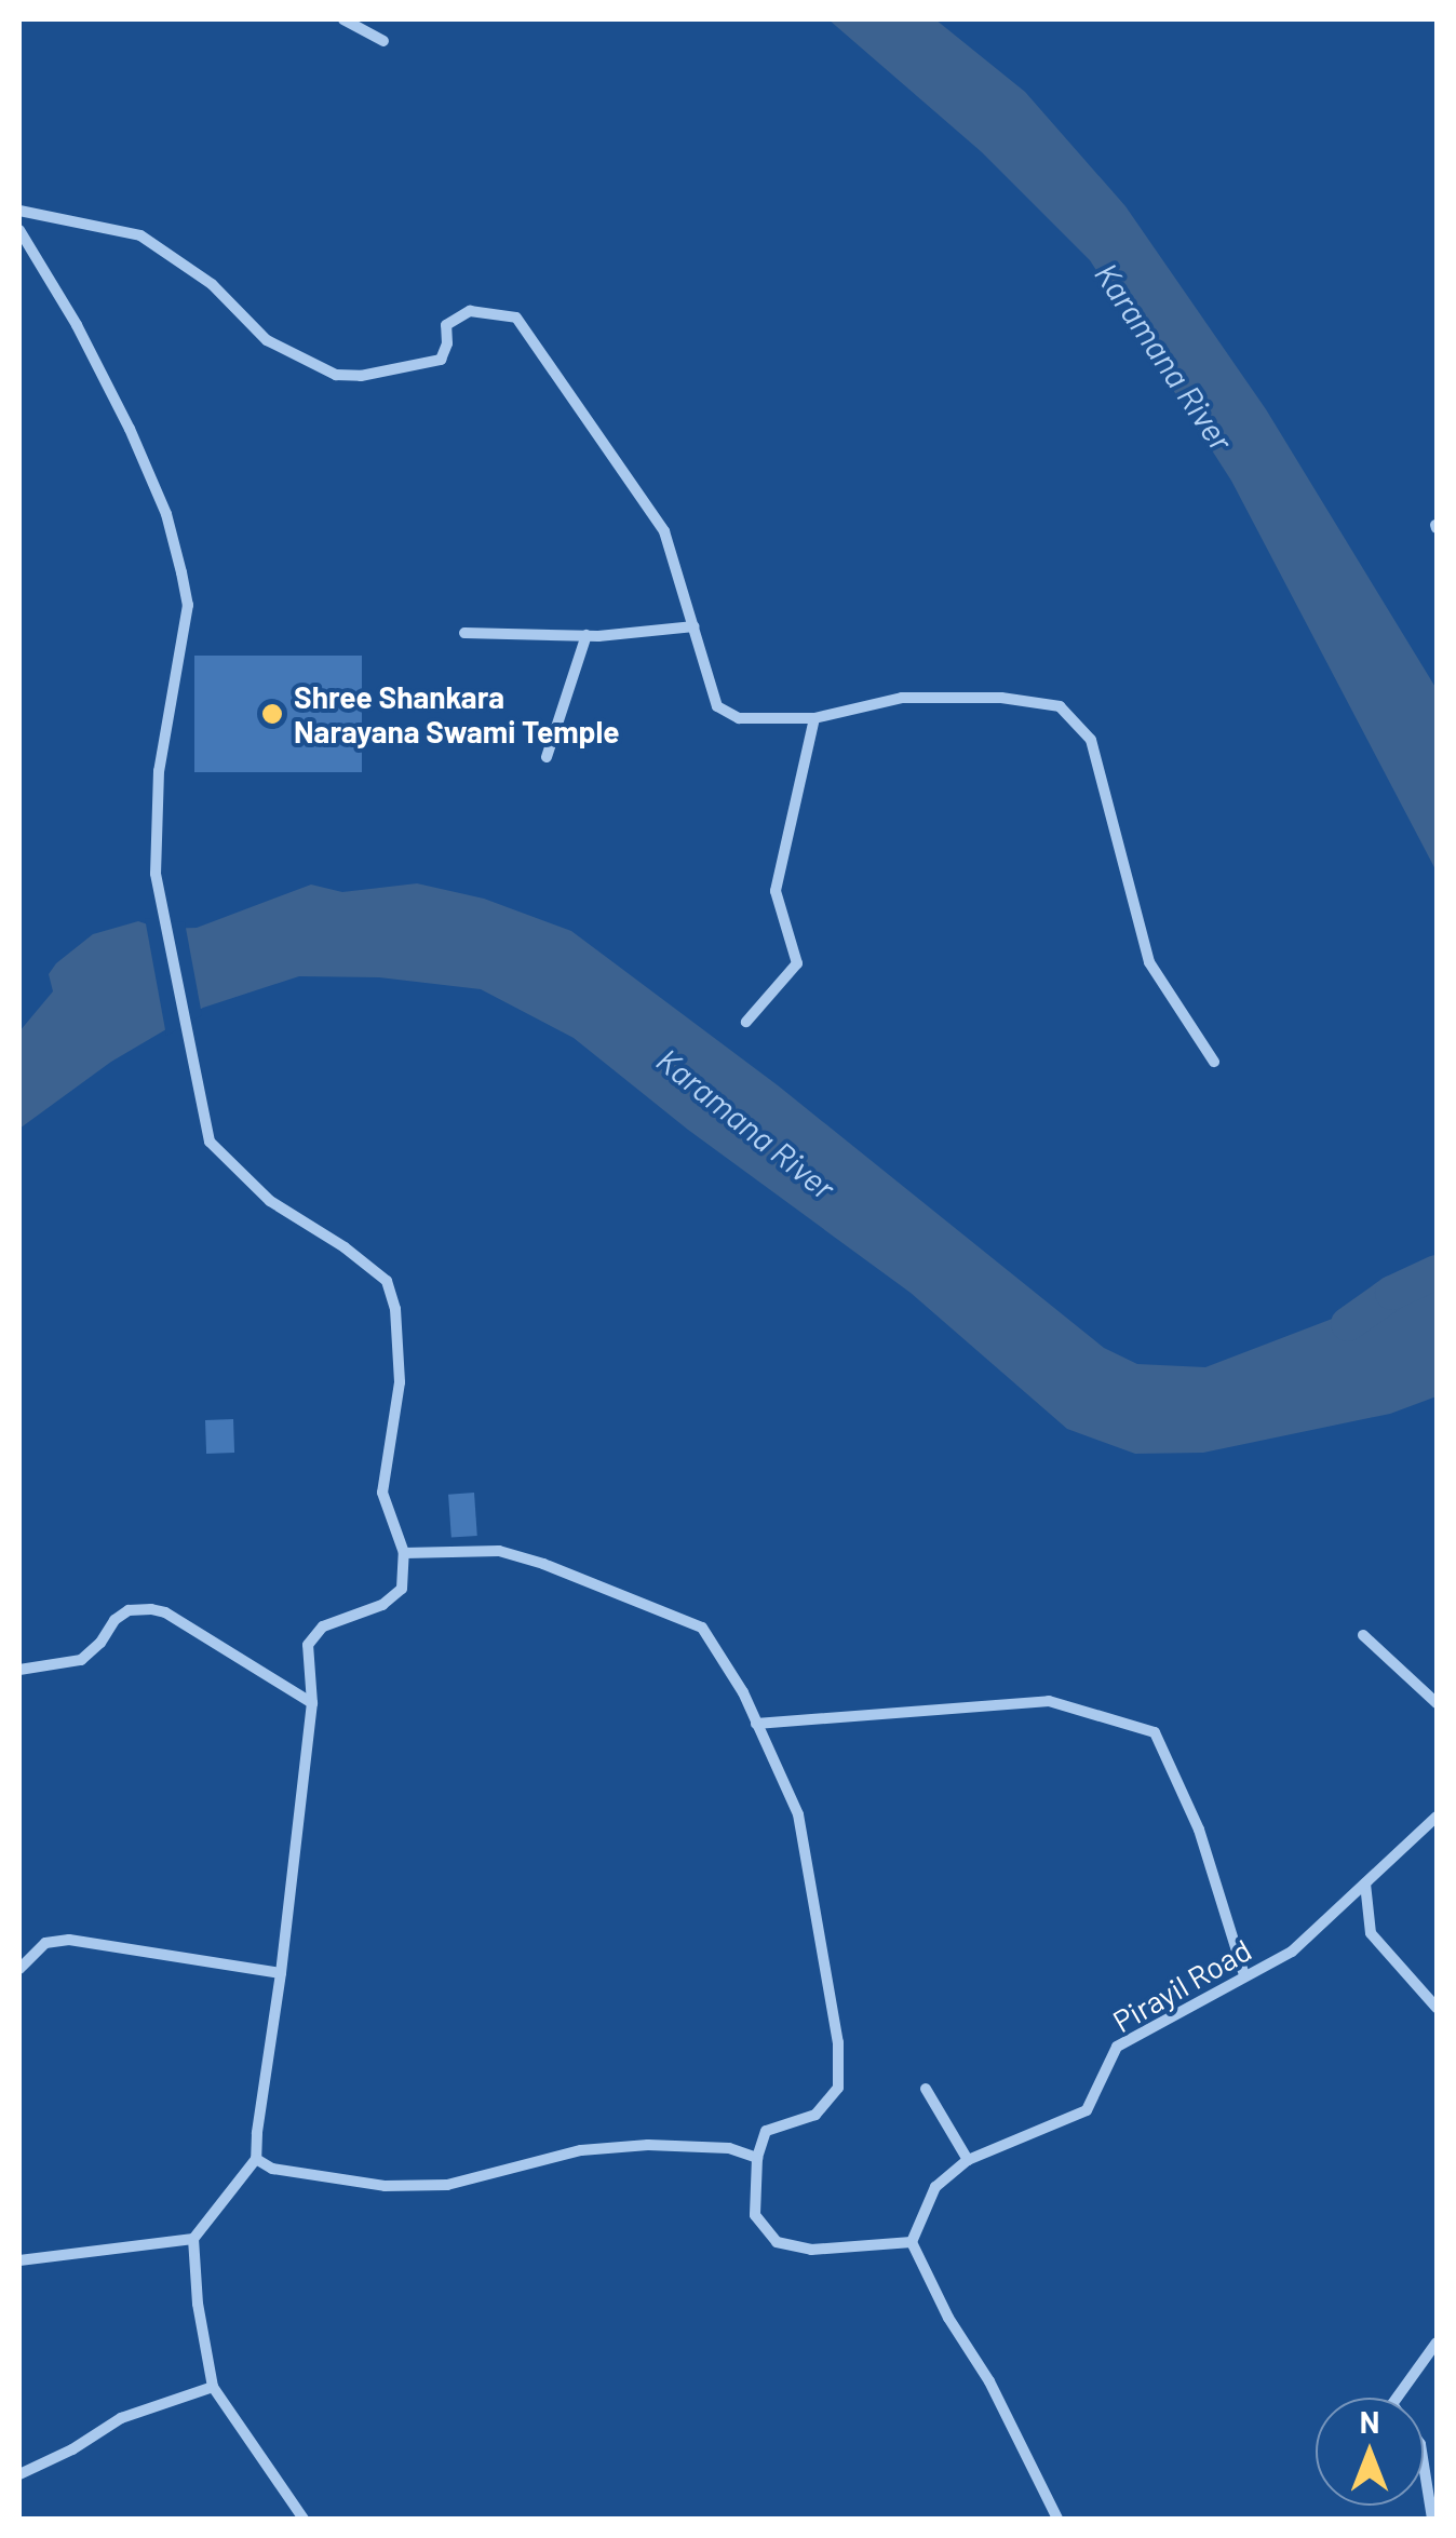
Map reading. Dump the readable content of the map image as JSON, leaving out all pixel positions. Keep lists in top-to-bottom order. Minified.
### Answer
{"streets":{"street":["Pirayil Road"]},"water":["Karamana River"],"places":["Shree Shankara Narayana Swami Temple"],"north":"top"}
